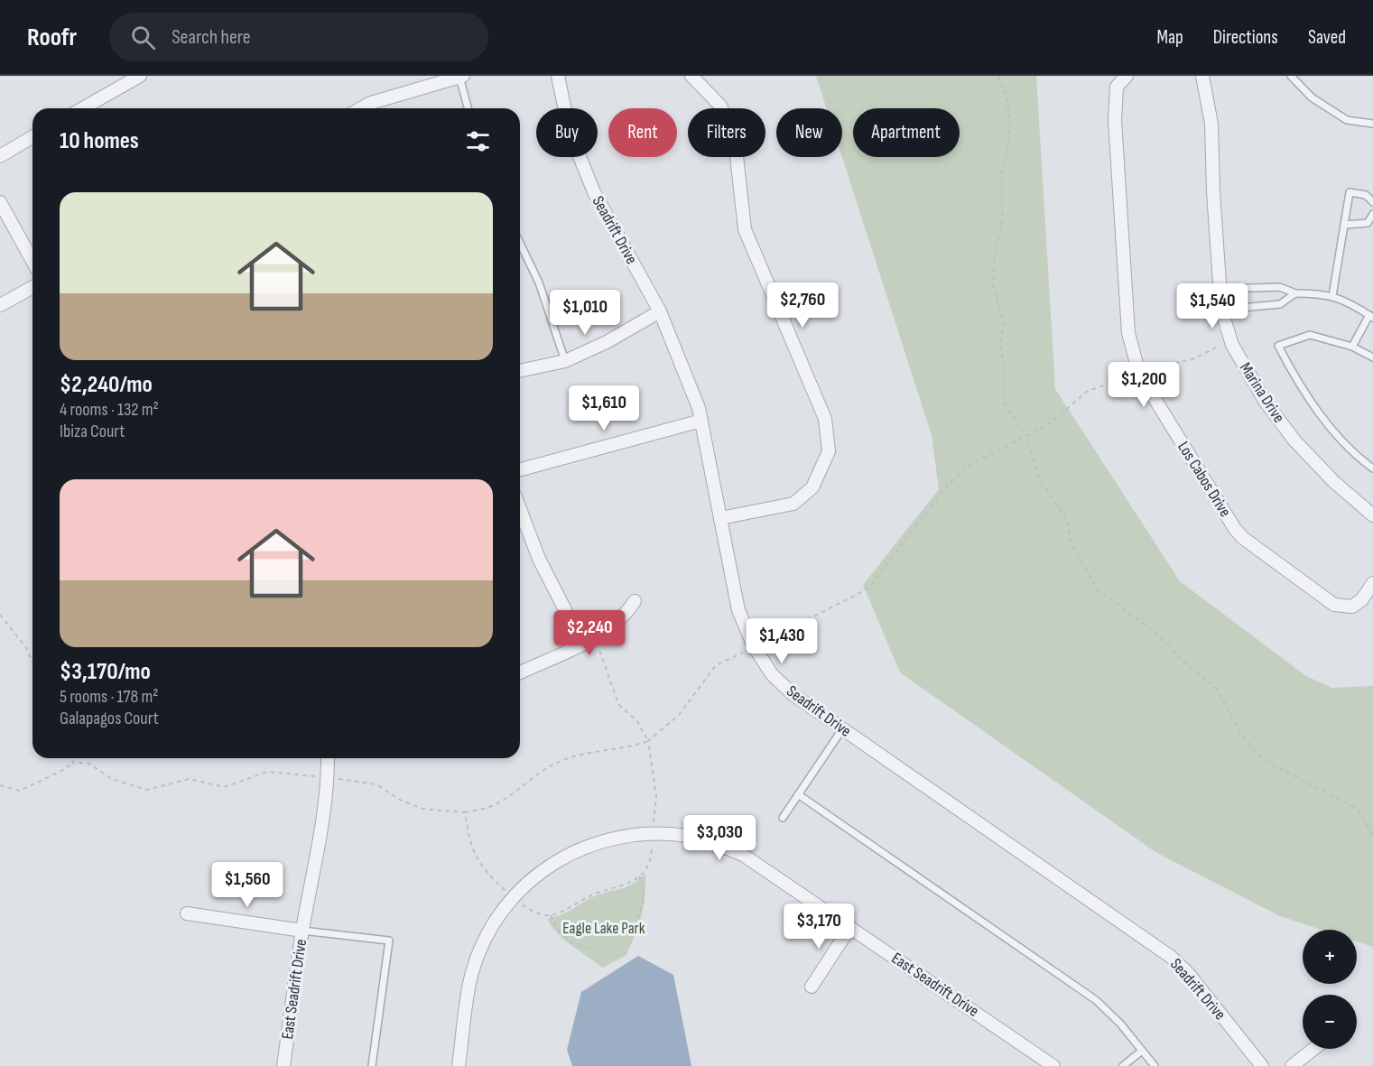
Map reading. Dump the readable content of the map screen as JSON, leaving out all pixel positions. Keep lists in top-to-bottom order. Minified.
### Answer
{"streets":{"street":["Seadrift Drive","Marina Drive","Los Cabos Drive","East Seadrift Drive"]},"parks":["Eagle Lake Park"],"page":{"header":"Roofr","search":"Search here","nav":["Map","Directions","Saved"],"chip":["Buy","Rent","Filters","New","Apartment"],"heading":"10 homes","list":[{"name":"$2,240/mo","note":"4 rooms · 132 m² · Ibiza Court"},{"name":"$3,170/mo","note":"5 rooms · 178 m² · Galapagos Court"}],"price":["$2,760","$1,540","$1,010","$1,200","$1,610","$2,240","$1,430","$3,030","$1,560","$3,170"],"map_buttons":["+","−"]}}
